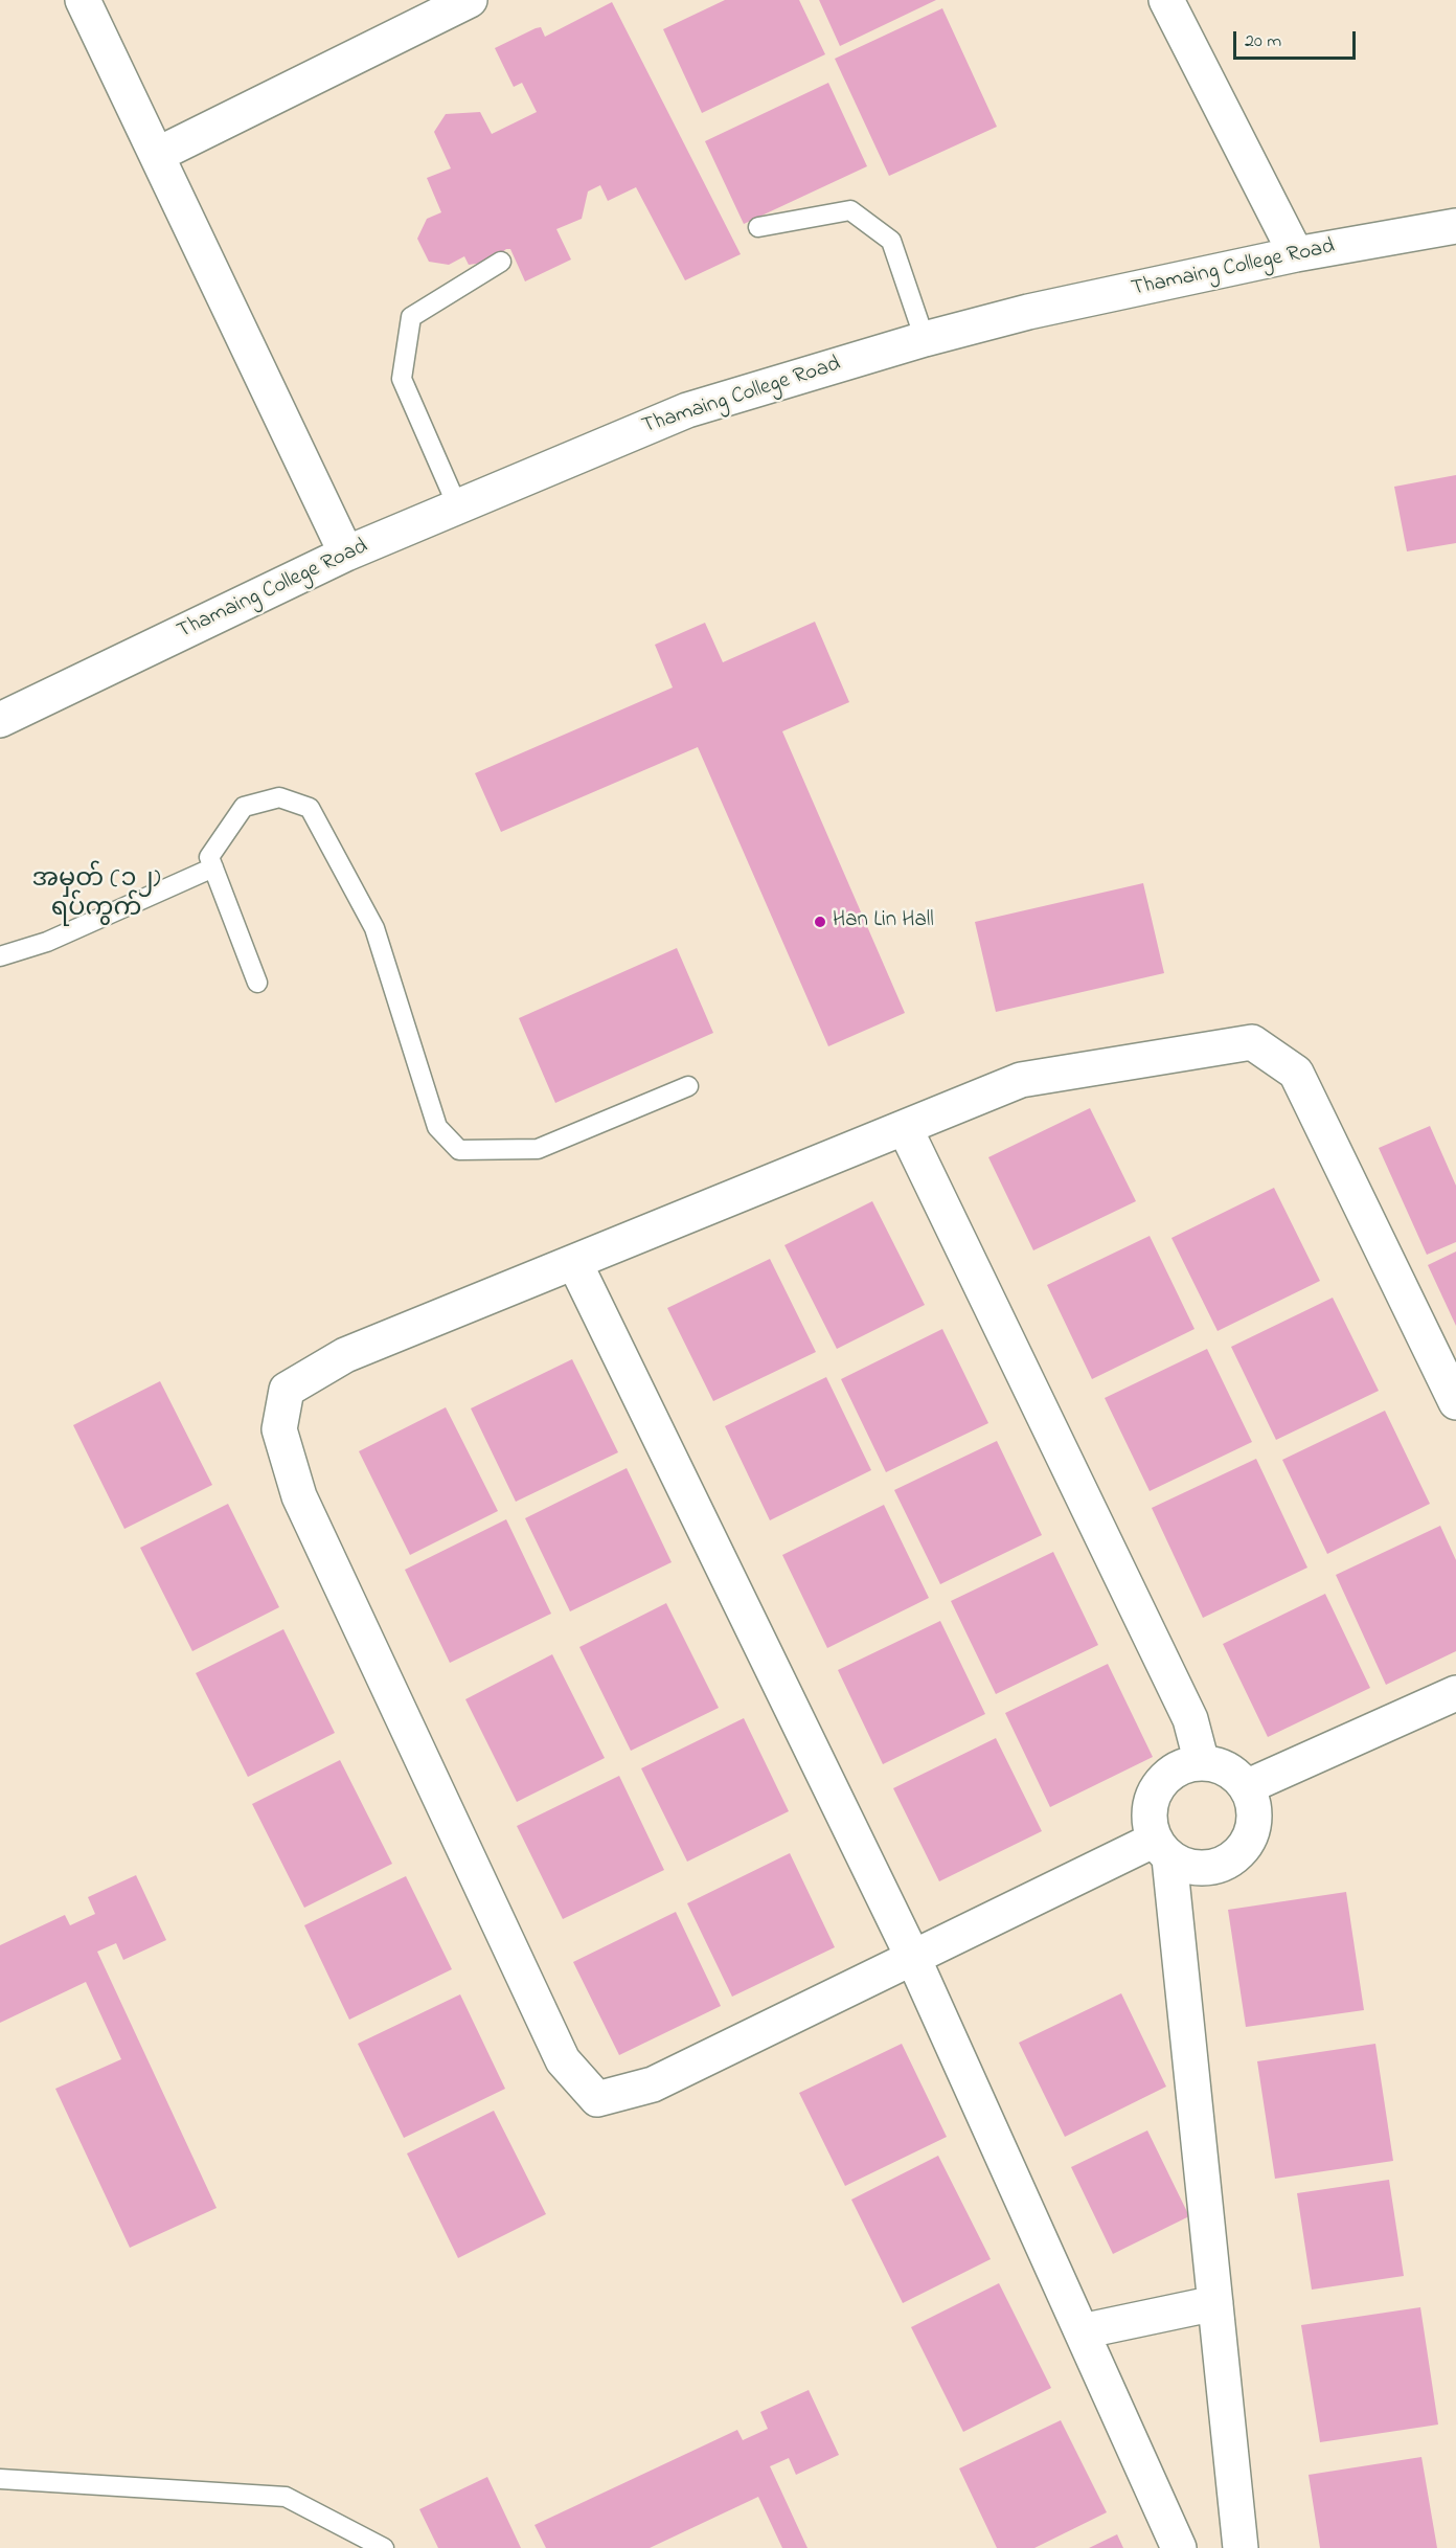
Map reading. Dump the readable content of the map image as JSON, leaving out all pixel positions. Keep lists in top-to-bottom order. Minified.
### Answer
{"streets":{"street":["Thamaing College Road"]},"districts":["အမှတ် (၁၂) ရပ်ကွက်"],"places":["Han Lin Hall"],"scale_bar":"20 m"}
